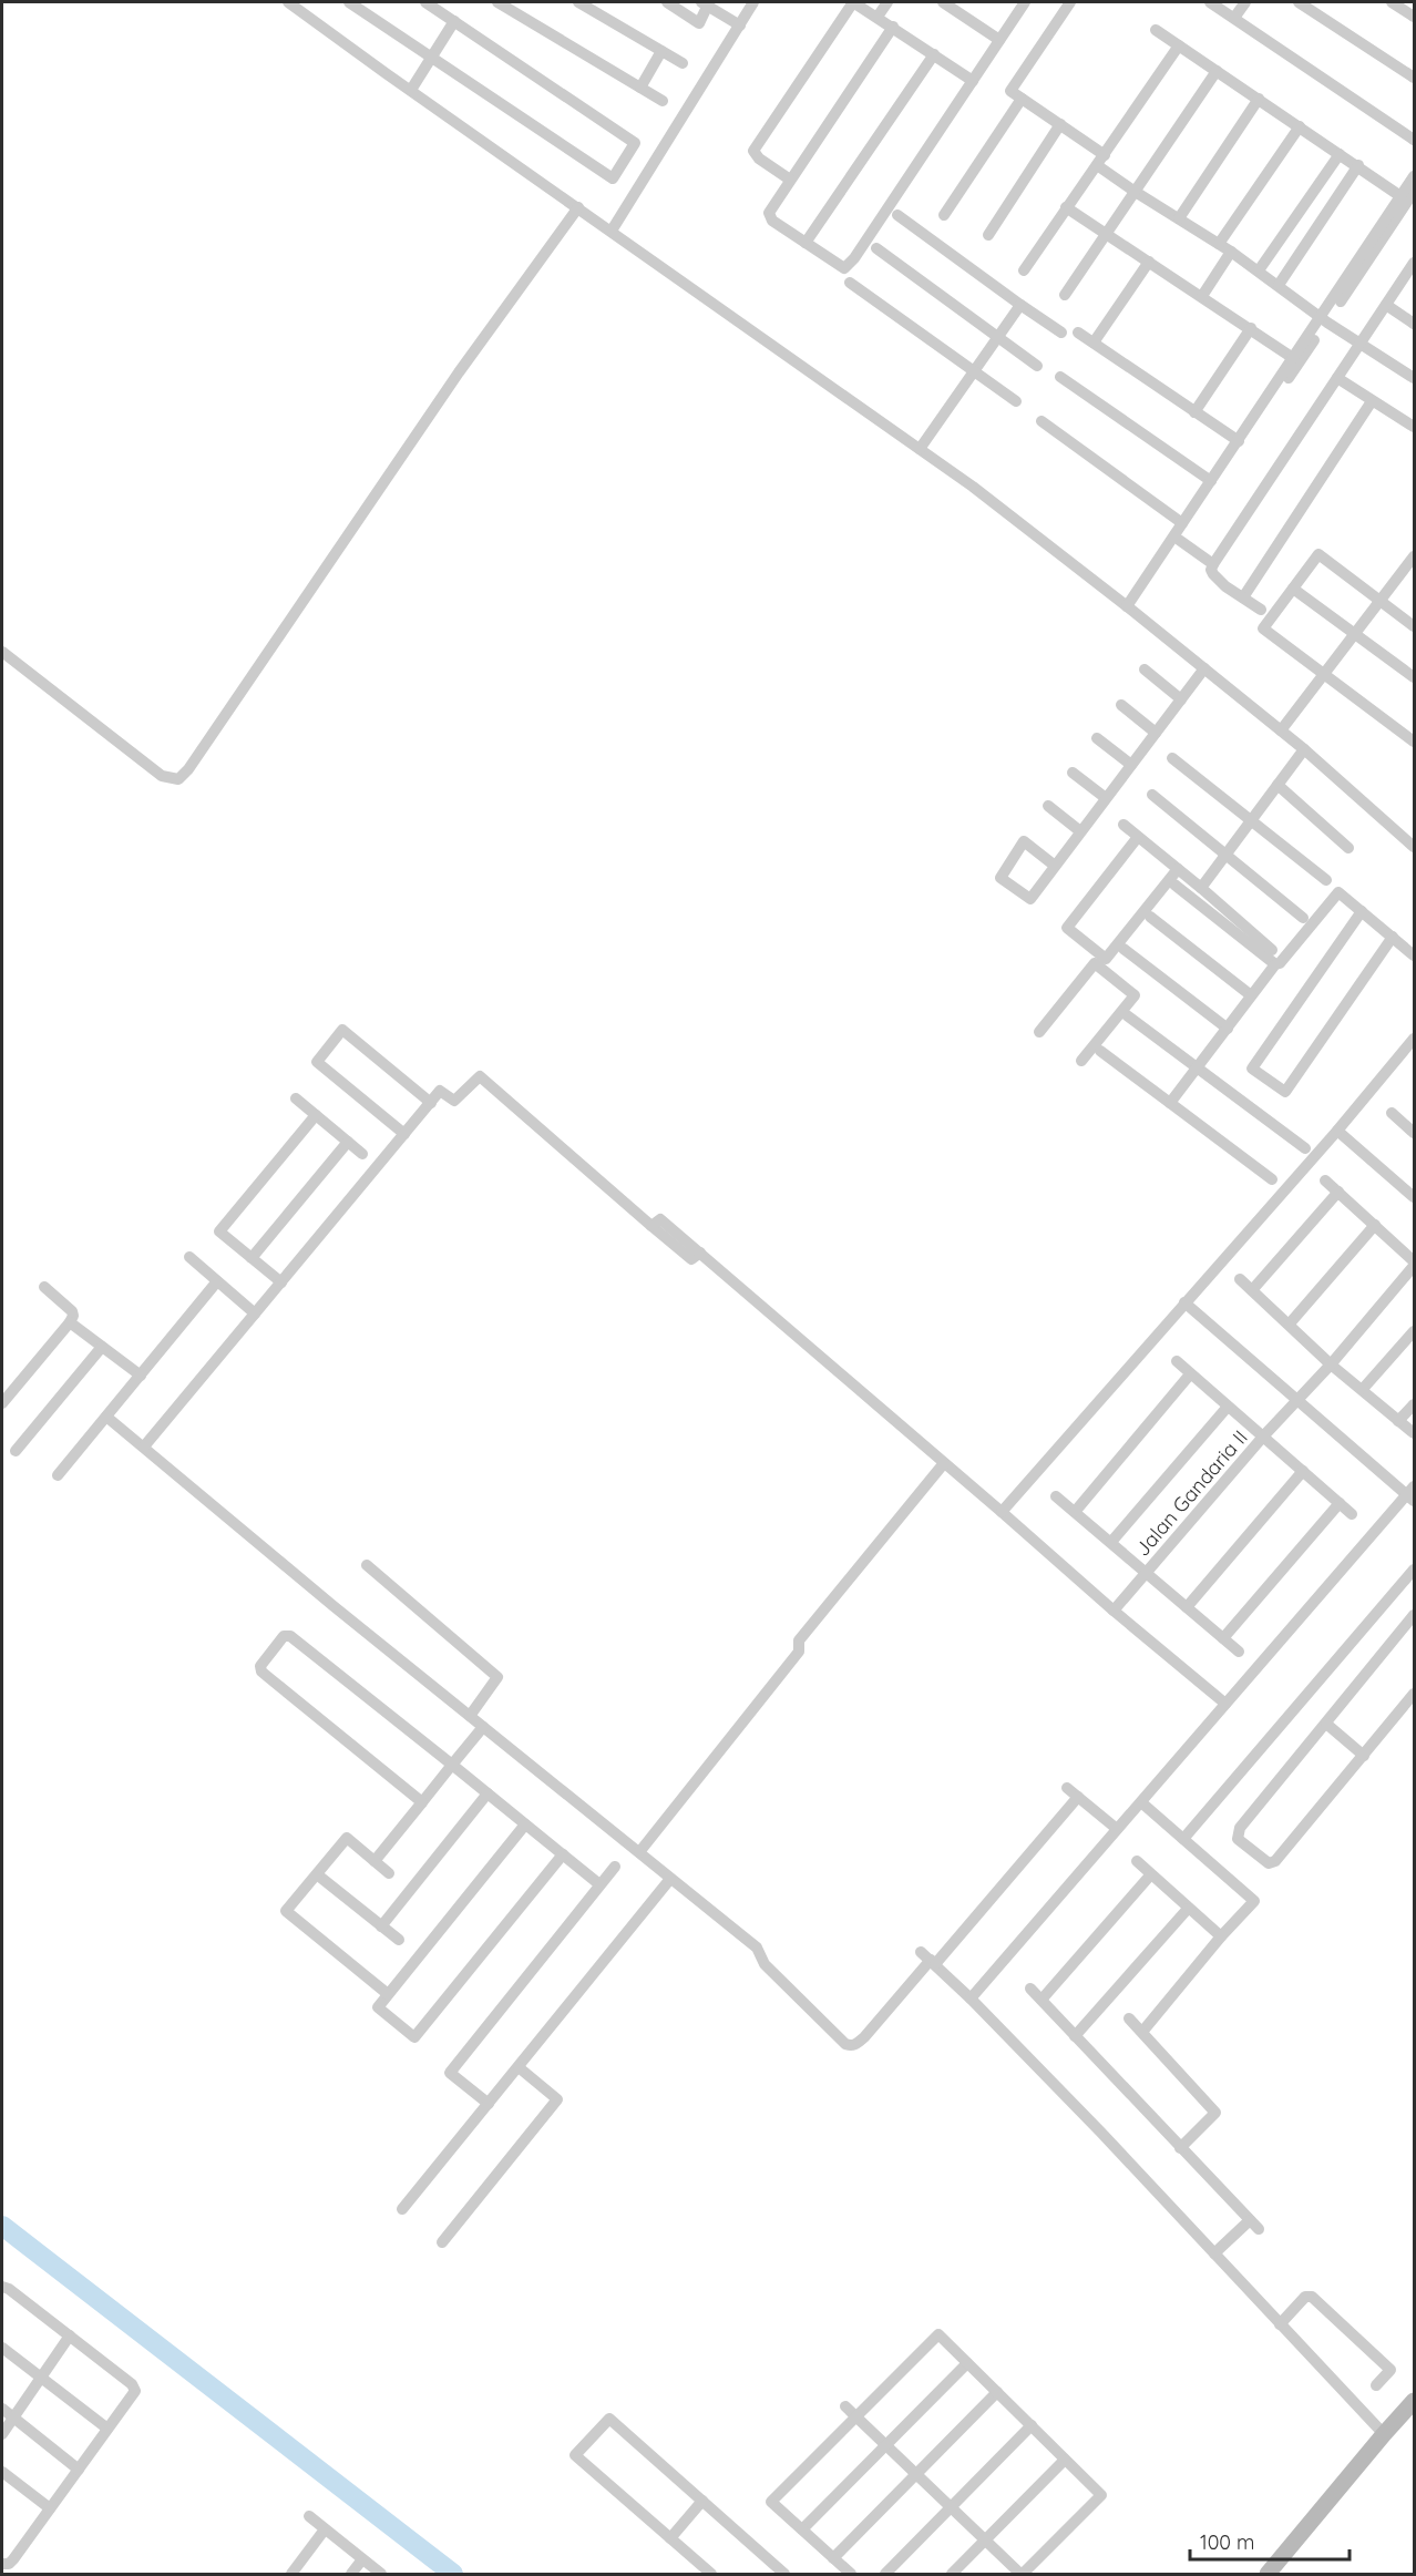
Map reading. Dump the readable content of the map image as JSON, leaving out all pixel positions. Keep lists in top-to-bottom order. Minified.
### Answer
{"streets":{"street":["Jalan Gandaria II"]},"scale_bar":"100 m"}
